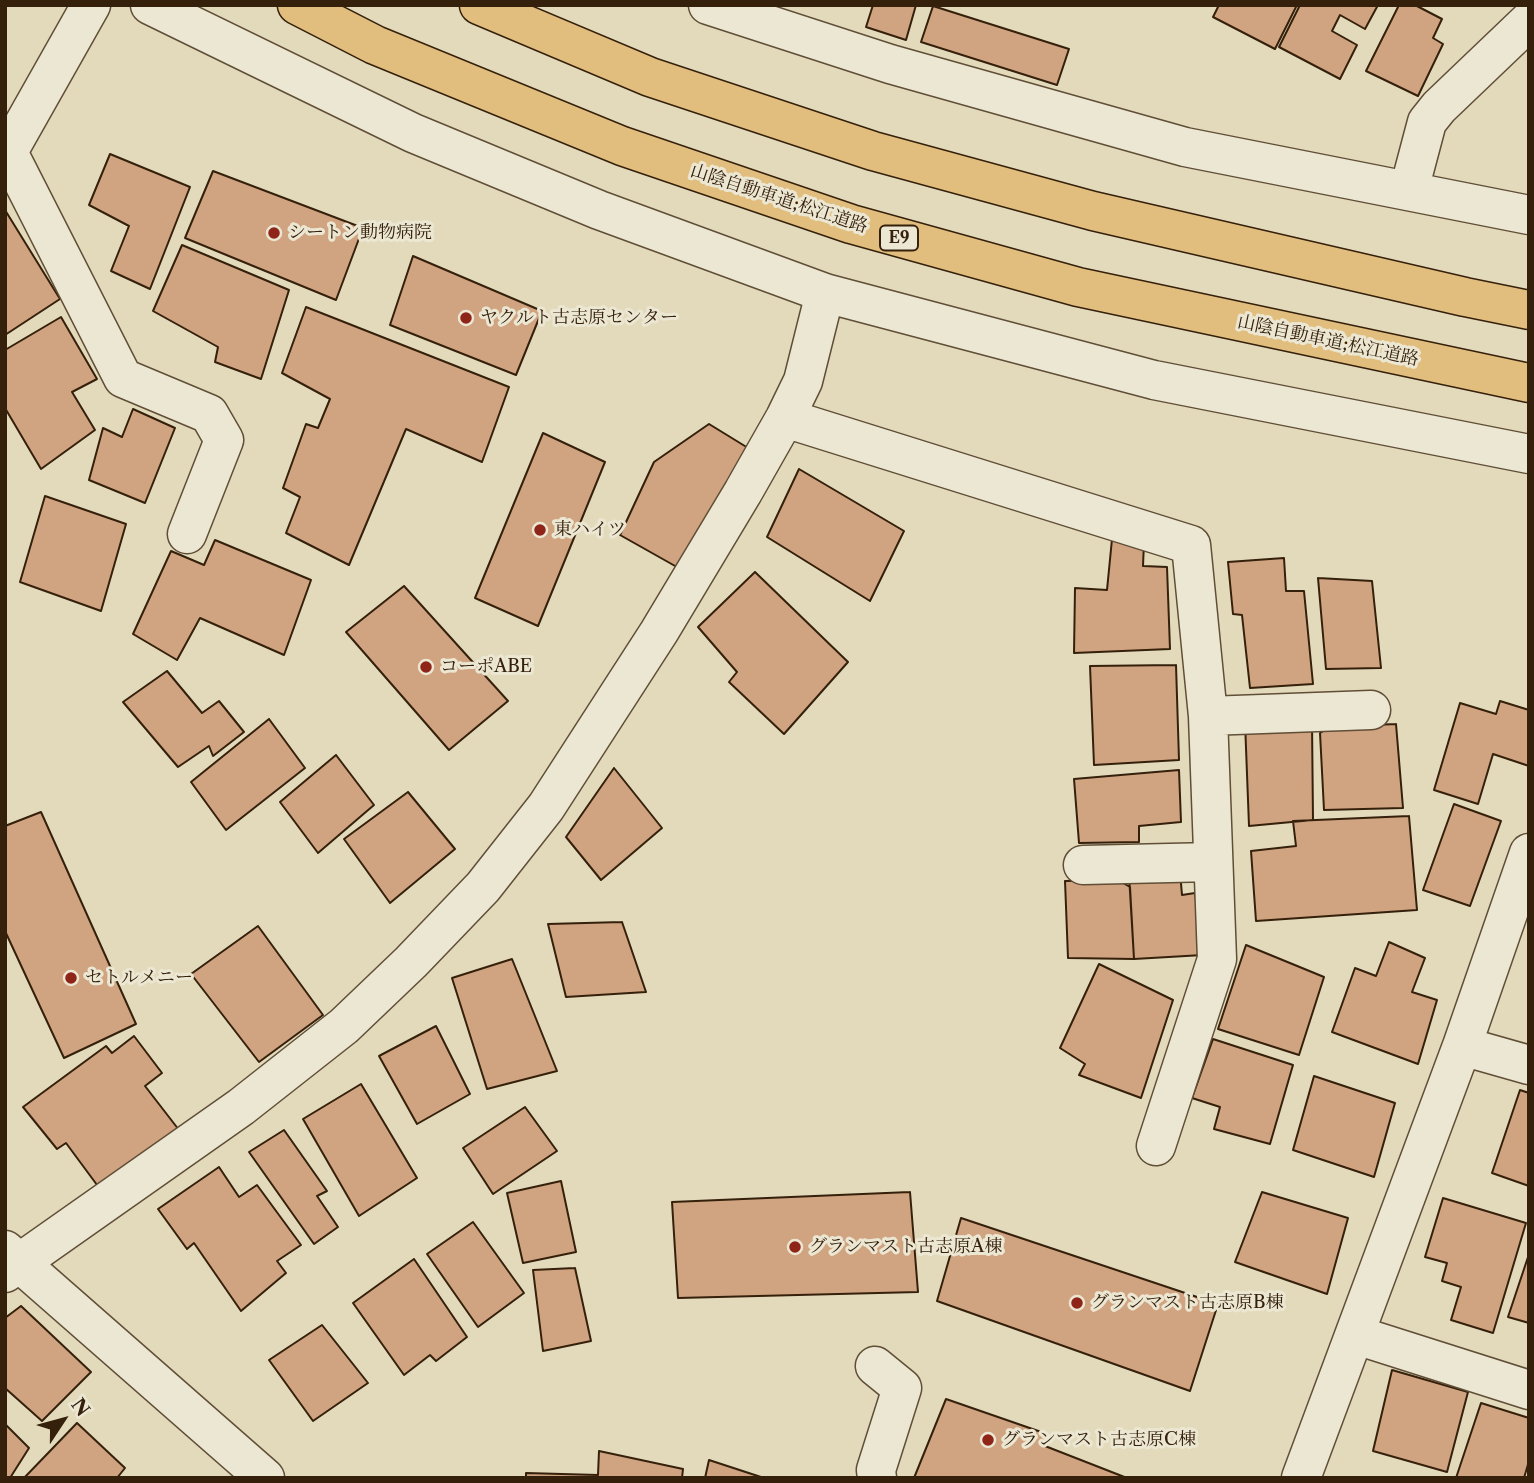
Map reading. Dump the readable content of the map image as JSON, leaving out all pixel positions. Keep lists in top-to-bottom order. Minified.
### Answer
{"streets":{"highway":["山陰自動車道;松江道路","E9"]},"places":["シートン動物病院","ヤクルト古志原センター","東ハイツ","コーポABE","セトルメニー","グランマスト古志原A棟","グランマスト古志原B棟","グランマスト古志原C棟"],"north":"top right"}
